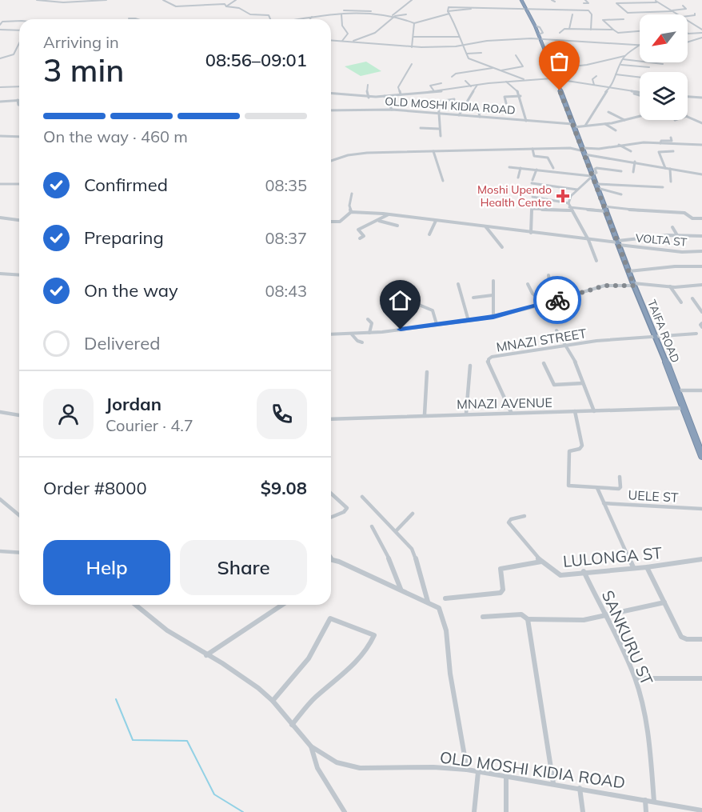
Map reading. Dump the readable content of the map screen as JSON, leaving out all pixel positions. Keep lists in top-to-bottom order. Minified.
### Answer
{"streets":{"highway":["TAIFA ROAD"],"street":["OLD MOSHI KIDIA ROAD","VOLTA ST","MNAZI STREET","MNAZI AVENUE","UELE ST","LULONGA ST","SANKURU ST"]},"crossings":[["OLD MOSHI KIDIA ROAD","TAIFA ROAD"],["OLD MOSHI KIDIA ROAD","SANKURU ST"],["VOLTA ST","TAIFA ROAD"],["TAIFA ROAD","MNAZI STREET"],["TAIFA ROAD","MNAZI AVENUE"],["MNAZI STREET","MNAZI AVENUE"],["LULONGA ST","SANKURU ST"]],"places":{"health":["Moshi Upendo Health Centre"]},"north":"bottom left","page":{"heading":["3 min","Arriving in","08:56–09:01"],"panel":["Jordan","Courier · 4.7","Order #8000","$9.08"],"bar":"On the way · 460 m","list":[["Confirmed","08:35"],["Preparing","08:37"],["On the way","08:43"],"Delivered"],"buttons":["Help","Share"]}}
